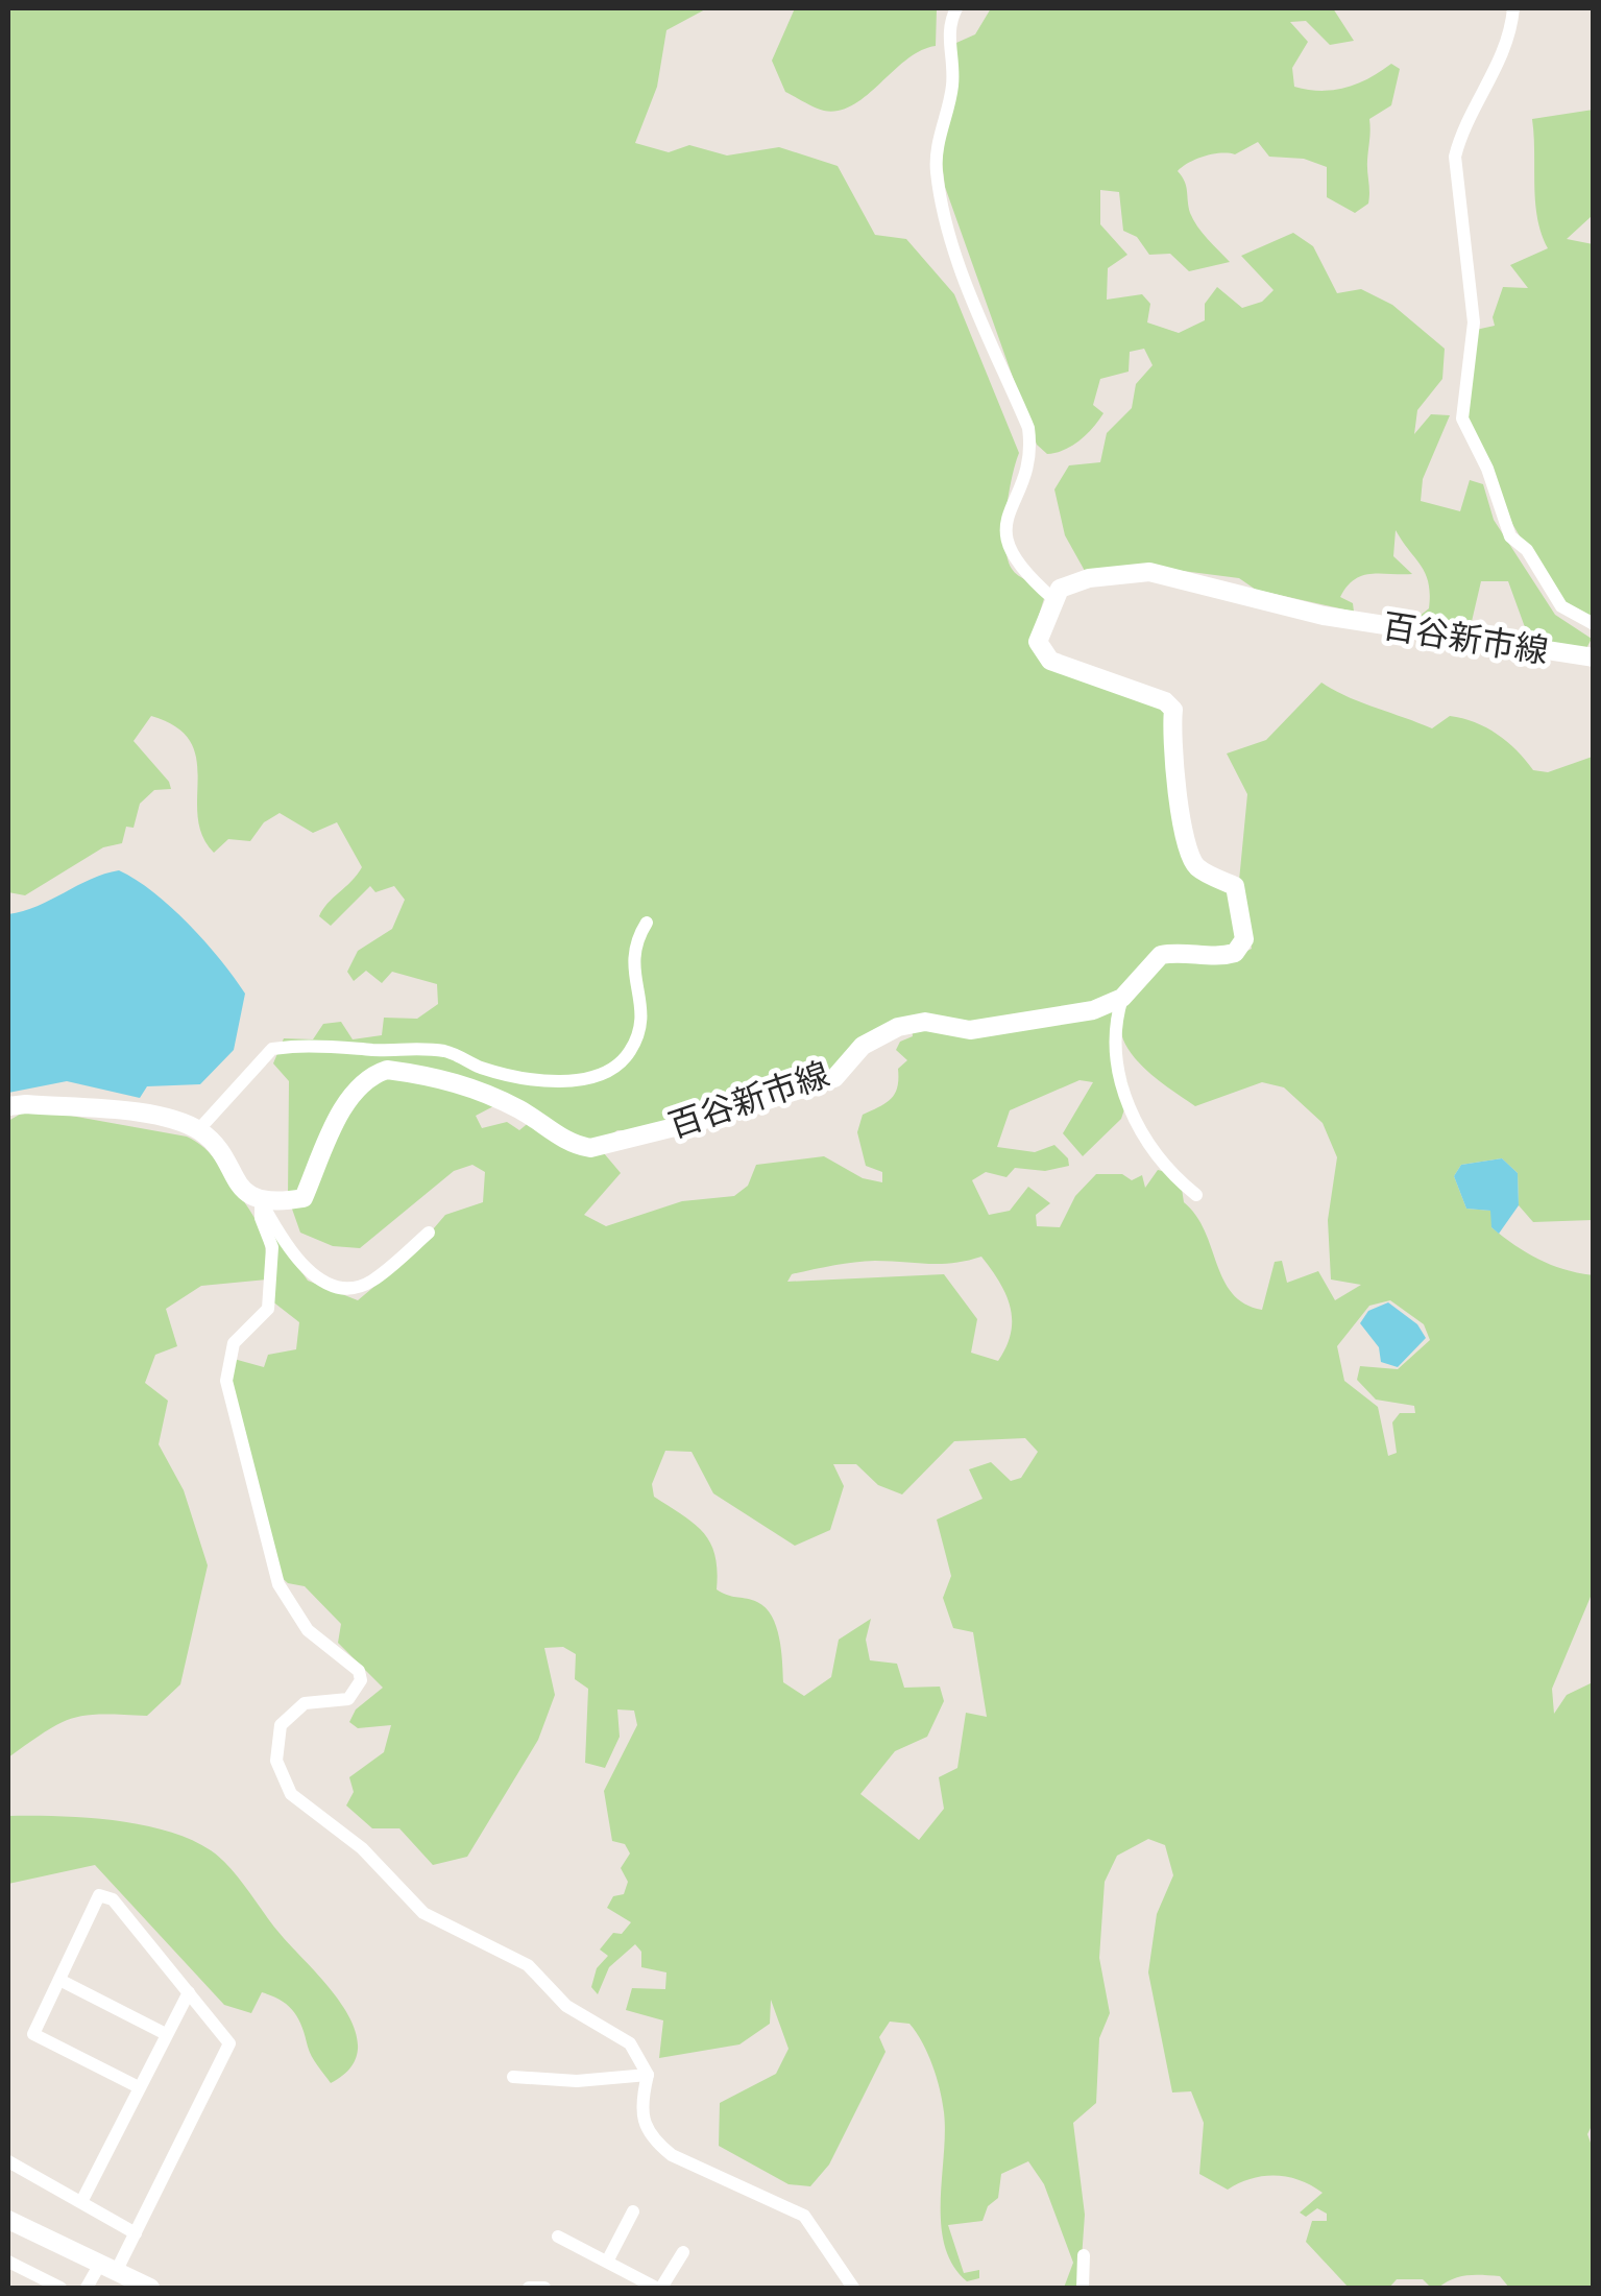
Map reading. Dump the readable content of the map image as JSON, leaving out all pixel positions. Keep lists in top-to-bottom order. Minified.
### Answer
{"streets":{"main road":["百谷新市線"]}}
